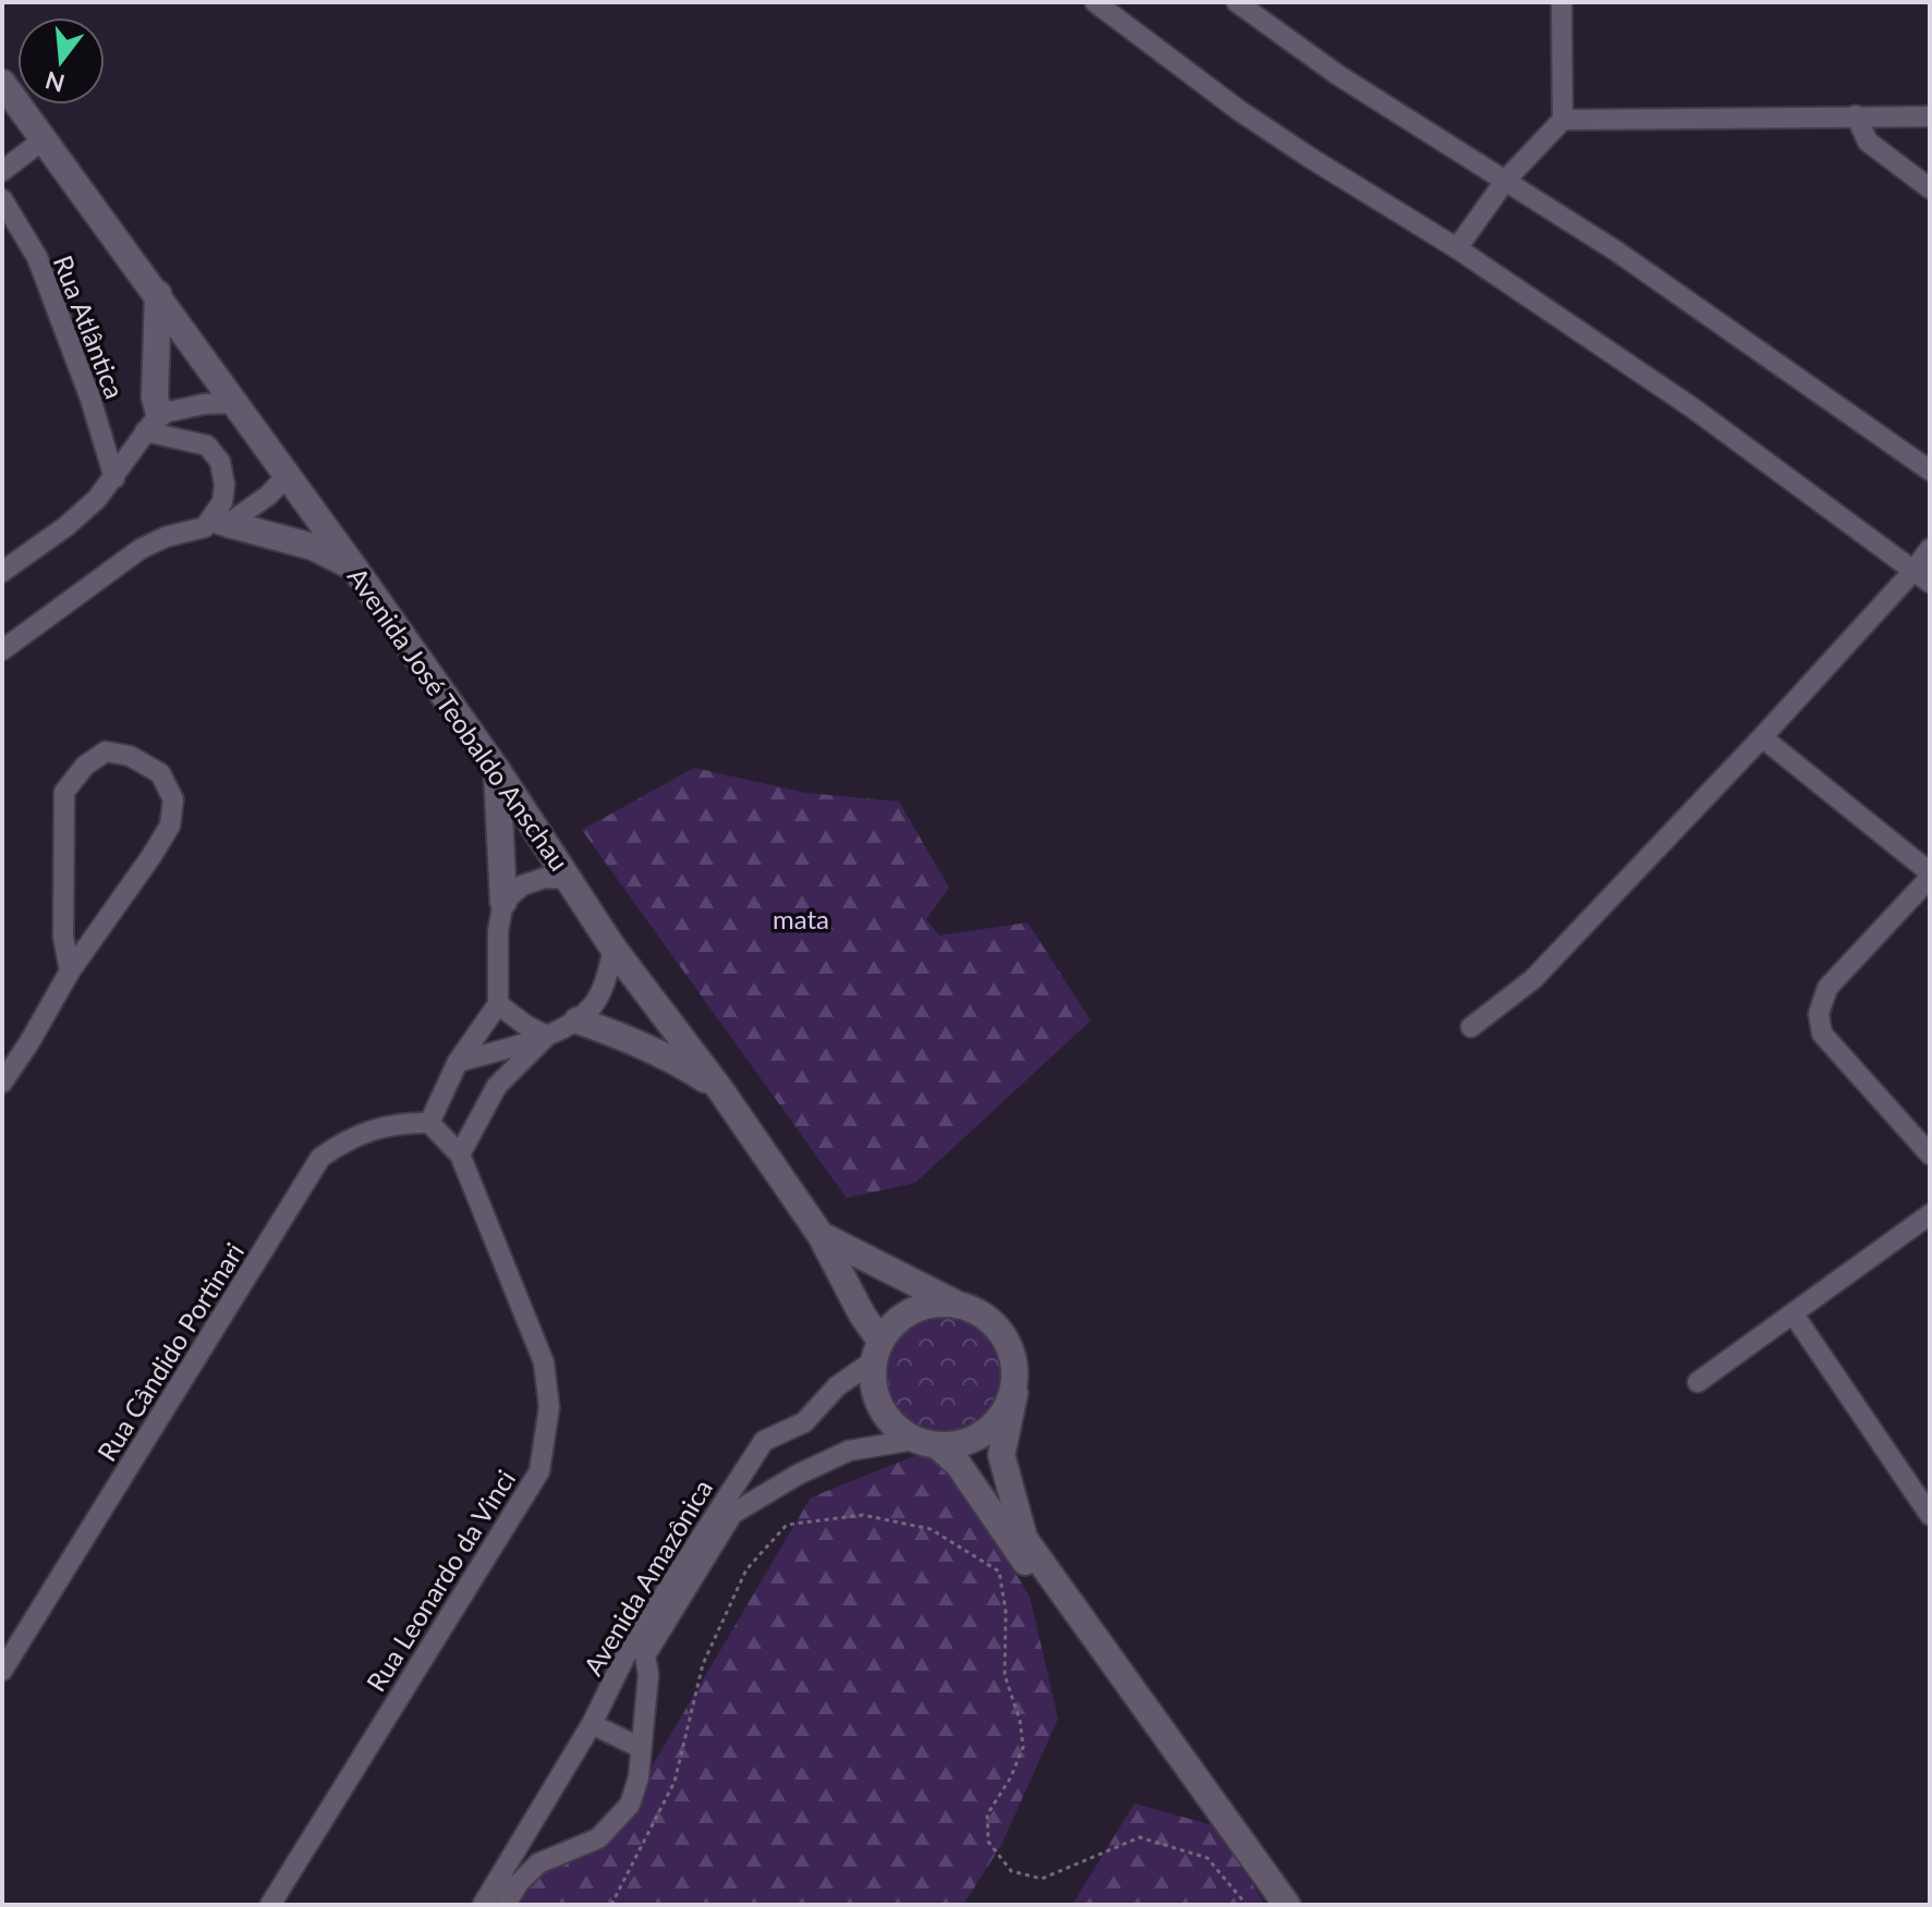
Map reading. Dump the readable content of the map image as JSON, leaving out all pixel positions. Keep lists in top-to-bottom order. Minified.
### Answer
{"streets":{"street":["Rua Atlântica","Avenida José Teobaldo Anschau","Rua Cândido Portinari","Avenida Amazônica","Rua Leonardo da Vinci"]},"crossings":[["Avenida José Teobaldo Anschau","Avenida Amazônica"],["Rua Cândido Portinari","Rua Leonardo da Vinci"]],"parks":["mata"],"north":"bottom"}
